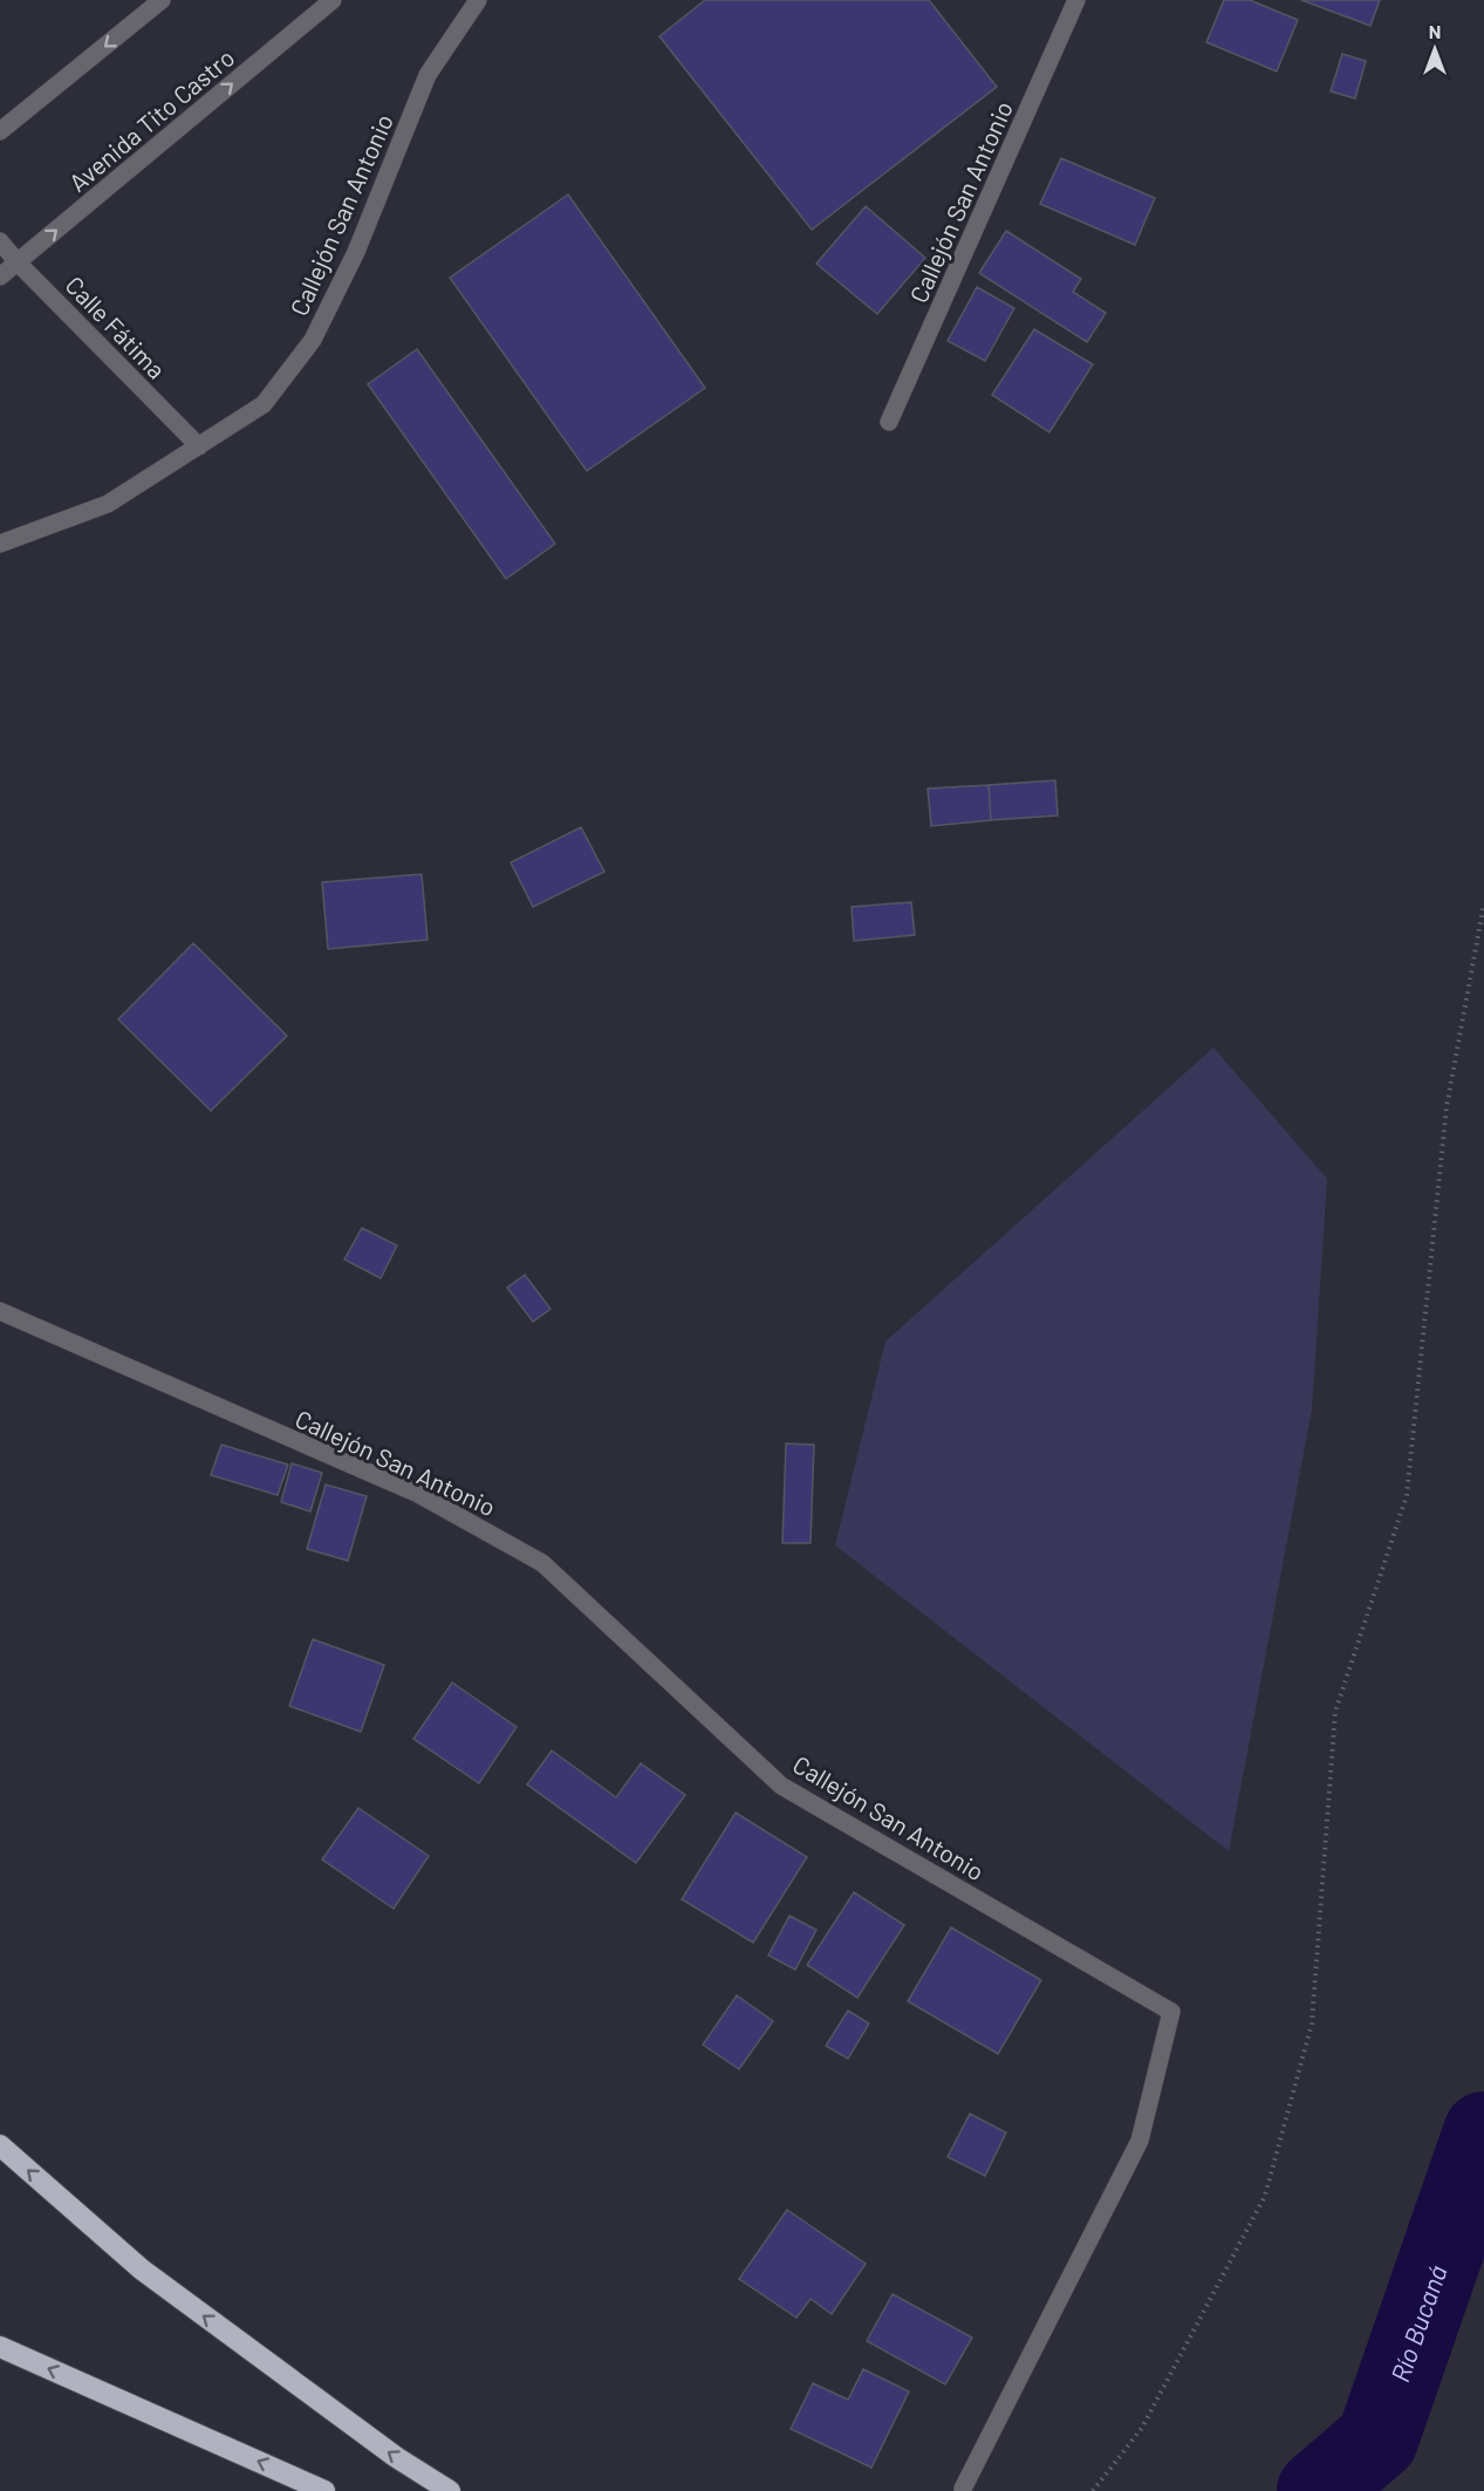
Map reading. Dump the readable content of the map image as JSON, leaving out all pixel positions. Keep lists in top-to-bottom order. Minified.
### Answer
{"streets":{"street":["Avenida Tito Castro","Callejón San Antonio","Calle Fátima"]},"crossings":[["Avenida Tito Castro","Calle Fátima"],["Callejón San Antonio","Calle Fátima"]],"water":["Río Bucaná"],"north":"top"}
